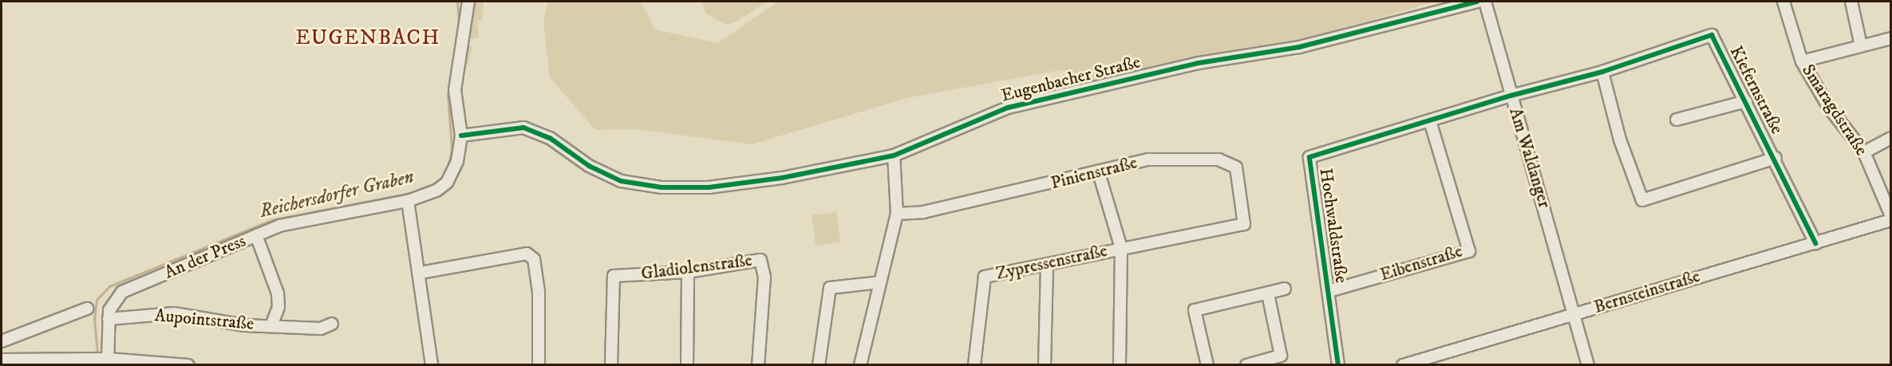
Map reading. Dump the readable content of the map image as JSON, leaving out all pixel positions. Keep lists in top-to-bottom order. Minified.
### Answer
{"streets":{"street":["Eugenbacher Straße","Kiefernstraße","Smaragdstraße","Am Waldanger","Pinienstraße","Hochwaldstraße","An der Press","Zypressenstraße","Eibenstraße","Gladiolenstraße","Bernsteinstraße","Aupointstraße"]},"crossings":[["Eugenbacher Straße","An der Press"],["Kiefernstraße","Am Waldanger"],["Kiefernstraße","Hochwaldstraße"],["Kiefernstraße","Bernsteinstraße"],["Am Waldanger","Hochwaldstraße"],["Am Waldanger","Bernsteinstraße"],["Pinienstraße","Zypressenstraße"],["Hochwaldstraße","Eibenstraße"],["An der Press","Aupointstraße"]],"districts":["EUGENBACH"],"water":["Reichersdorfer Graben"]}
